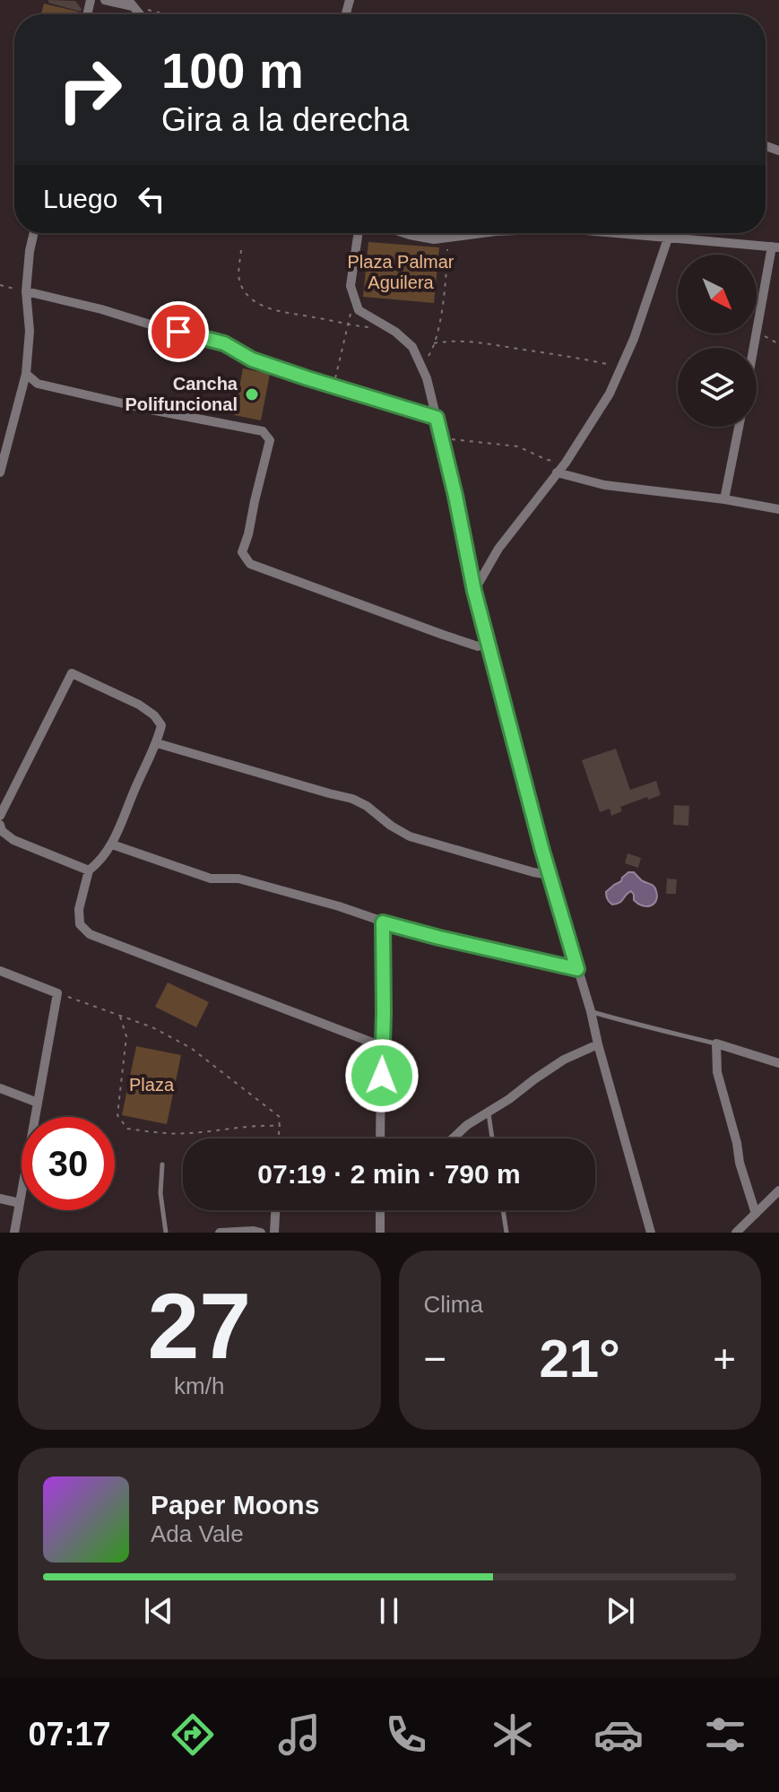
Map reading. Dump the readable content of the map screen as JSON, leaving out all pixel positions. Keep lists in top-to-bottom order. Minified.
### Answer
{"parks":["Plaza Palmar Aguilera","Plaza"],"places":["Cancha Polifuncional"],"north":"bottom right","page":{"turn":["100 m","Gira a la derecha"],"then":"Luego","limit":"30","trip":"07:19 · 2 min · 790 m","tile":[["27","km/h"],"Clima"],"heat":["−","21°","+"],"song":["Paper Moons","Ada Vale"],"tabs":"07:17"}}
